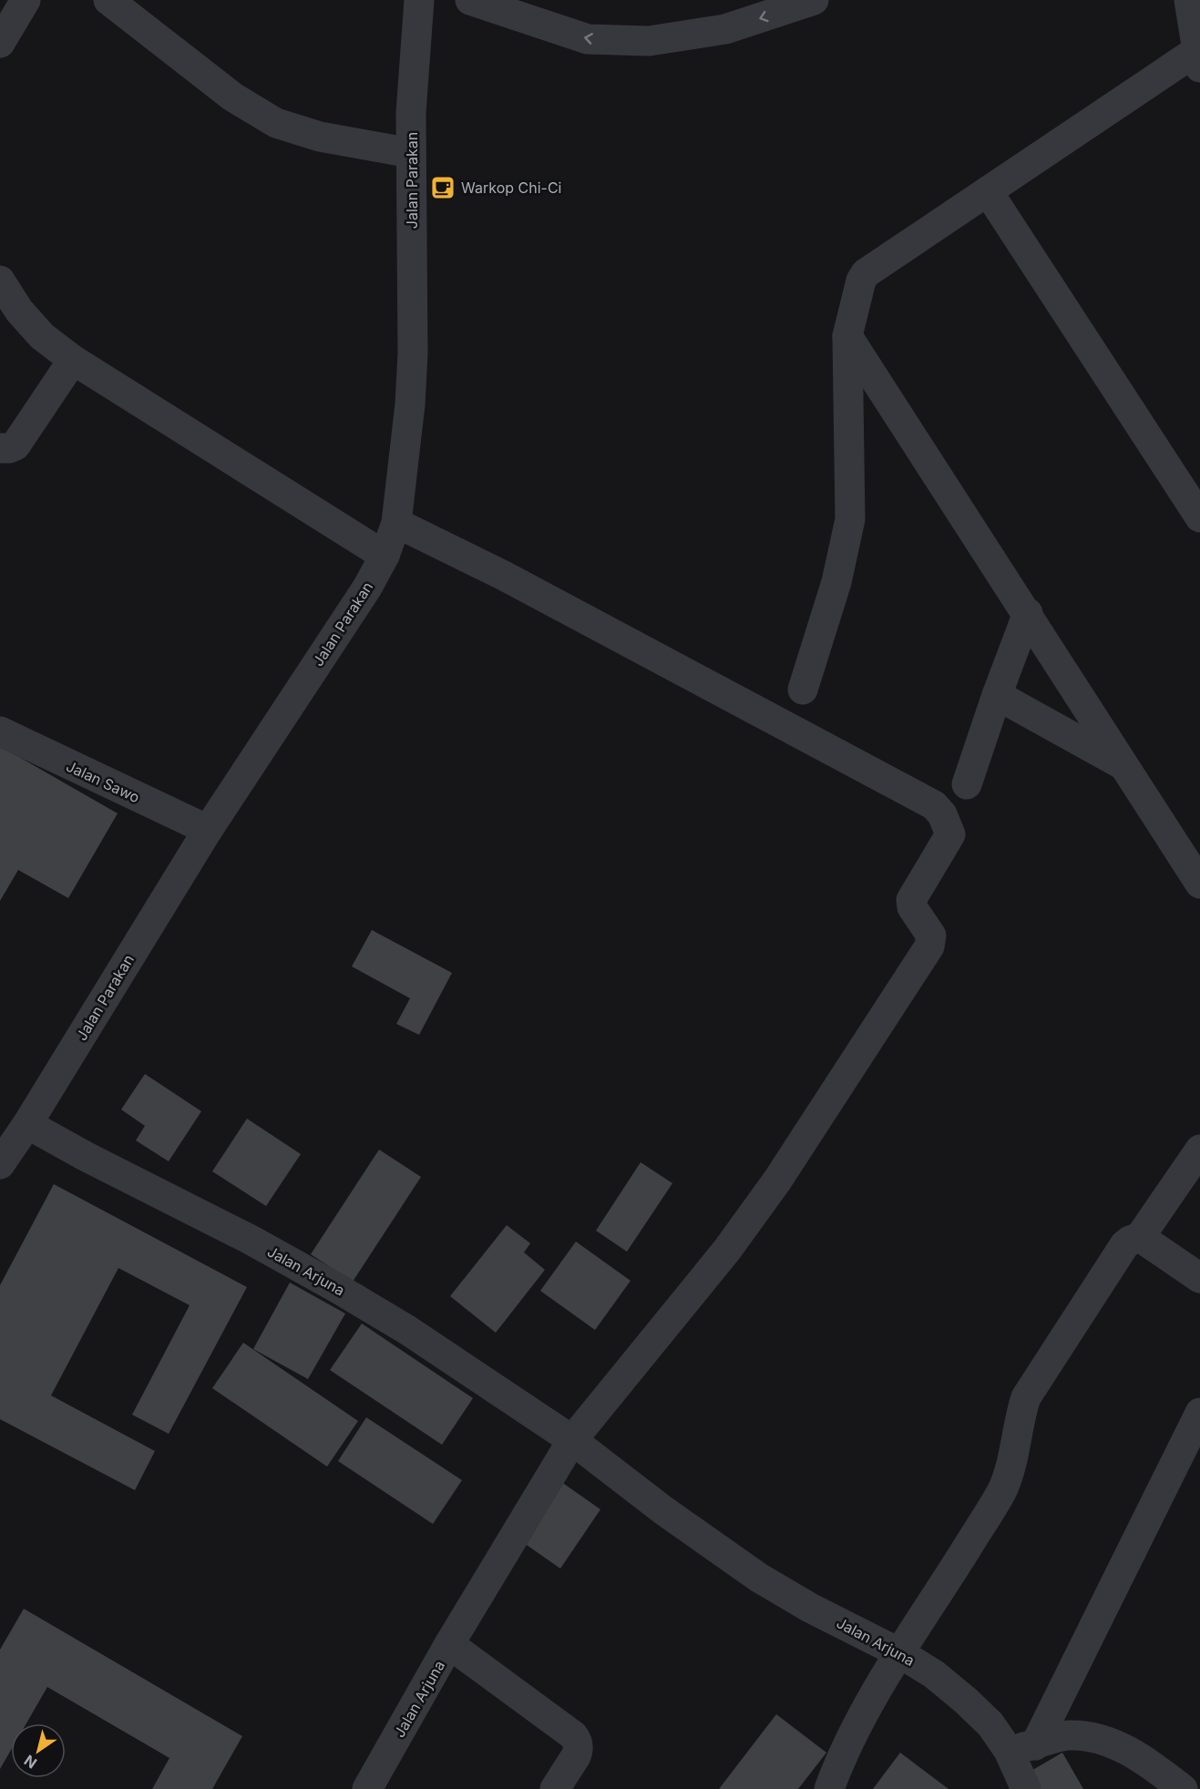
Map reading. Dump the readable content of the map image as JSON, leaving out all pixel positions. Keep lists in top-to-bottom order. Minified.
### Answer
{"streets":{"street":["Jalan Parakan","Jalan Sawo","Jalan Arjuna"]},"crossings":[["Jalan Parakan","Jalan Sawo"],["Jalan Parakan","Jalan Arjuna"]],"places":{"cafe":["Warkop Chi-Ci"]},"north":"bottom left"}
